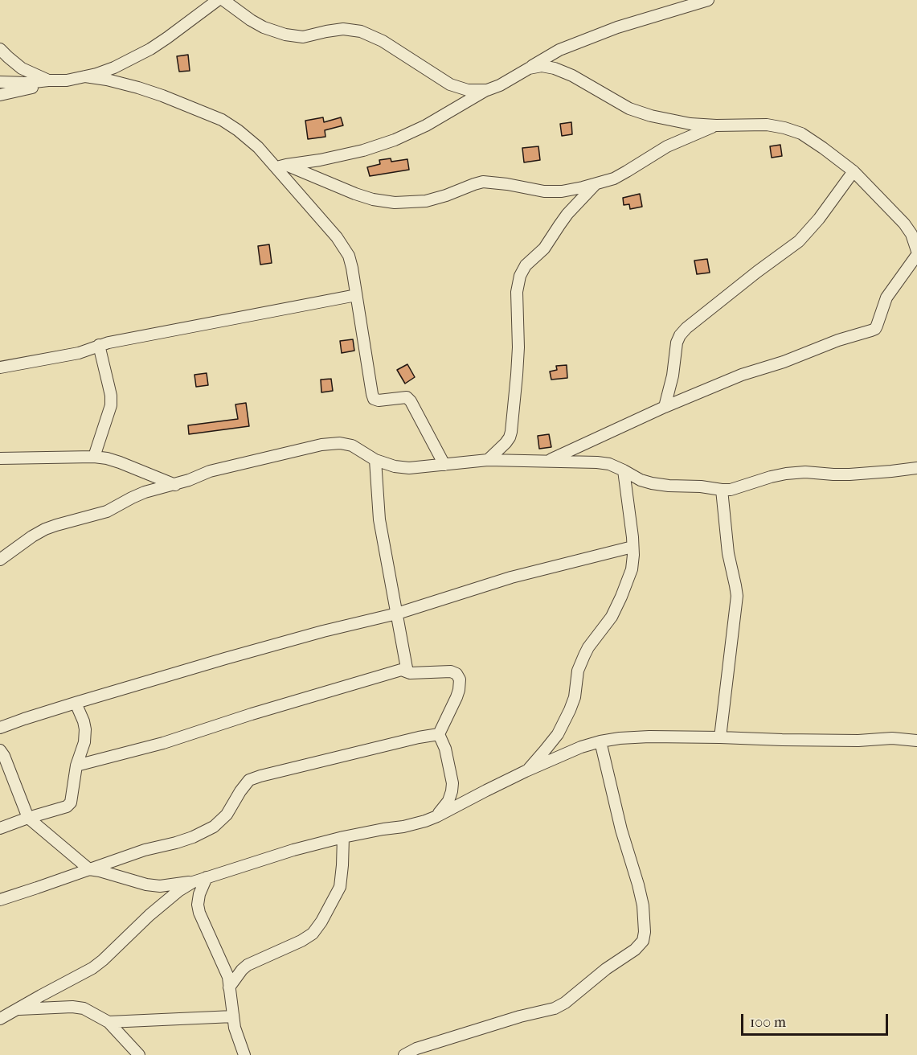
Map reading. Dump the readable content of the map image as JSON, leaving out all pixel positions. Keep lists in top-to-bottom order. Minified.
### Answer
{"scale_bar":"100 m"}
